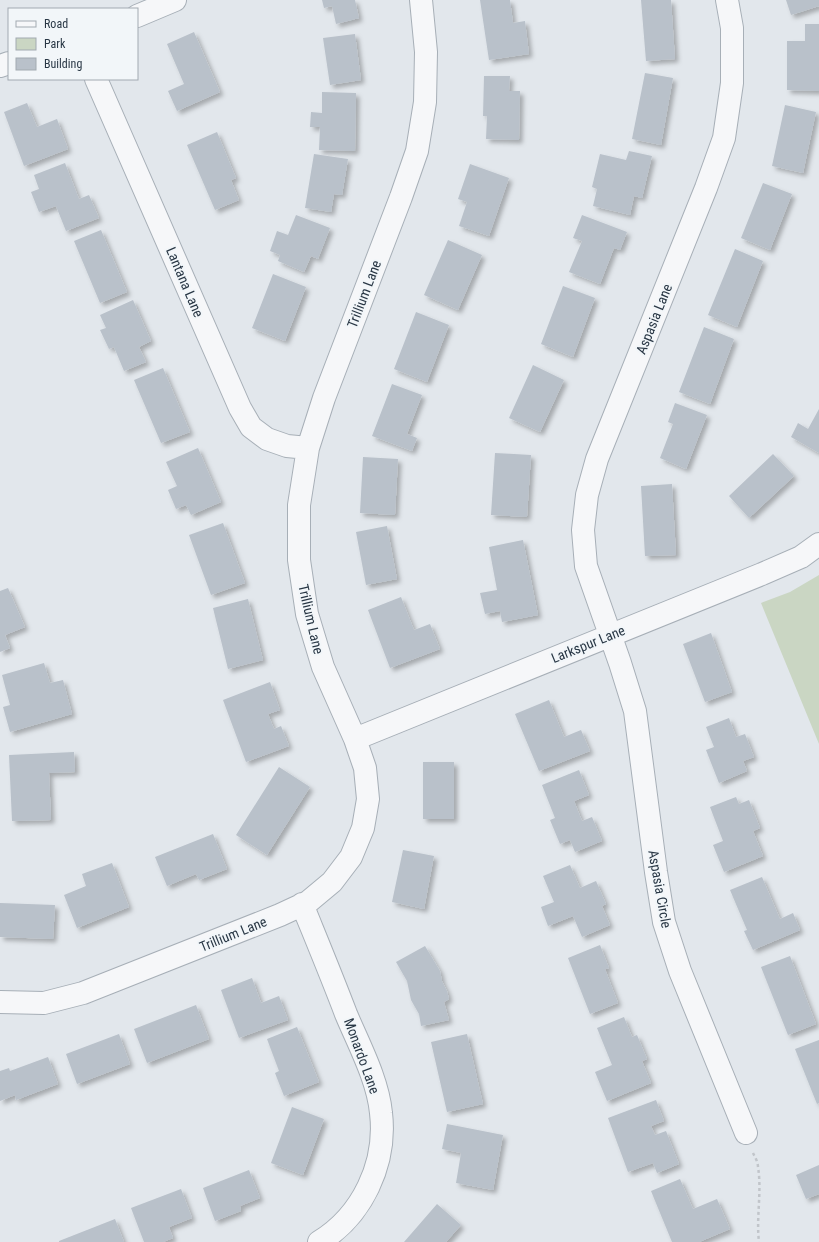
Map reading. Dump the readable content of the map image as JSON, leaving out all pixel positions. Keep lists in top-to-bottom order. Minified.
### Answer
{"streets":{"street":["Lantana Lane","Trillium Lane","Aspasia Lane","Larkspur Lane","Aspasia Circle","Monardo Lane"]},"crossings":[["Lantana Lane","Trillium Lane"],["Trillium Lane","Larkspur Lane"],["Trillium Lane","Monardo Lane"],["Aspasia Lane","Larkspur Lane"],["Aspasia Lane","Aspasia Circle"],["Larkspur Lane","Aspasia Circle"]],"legend":["Road","Park","Building"]}
